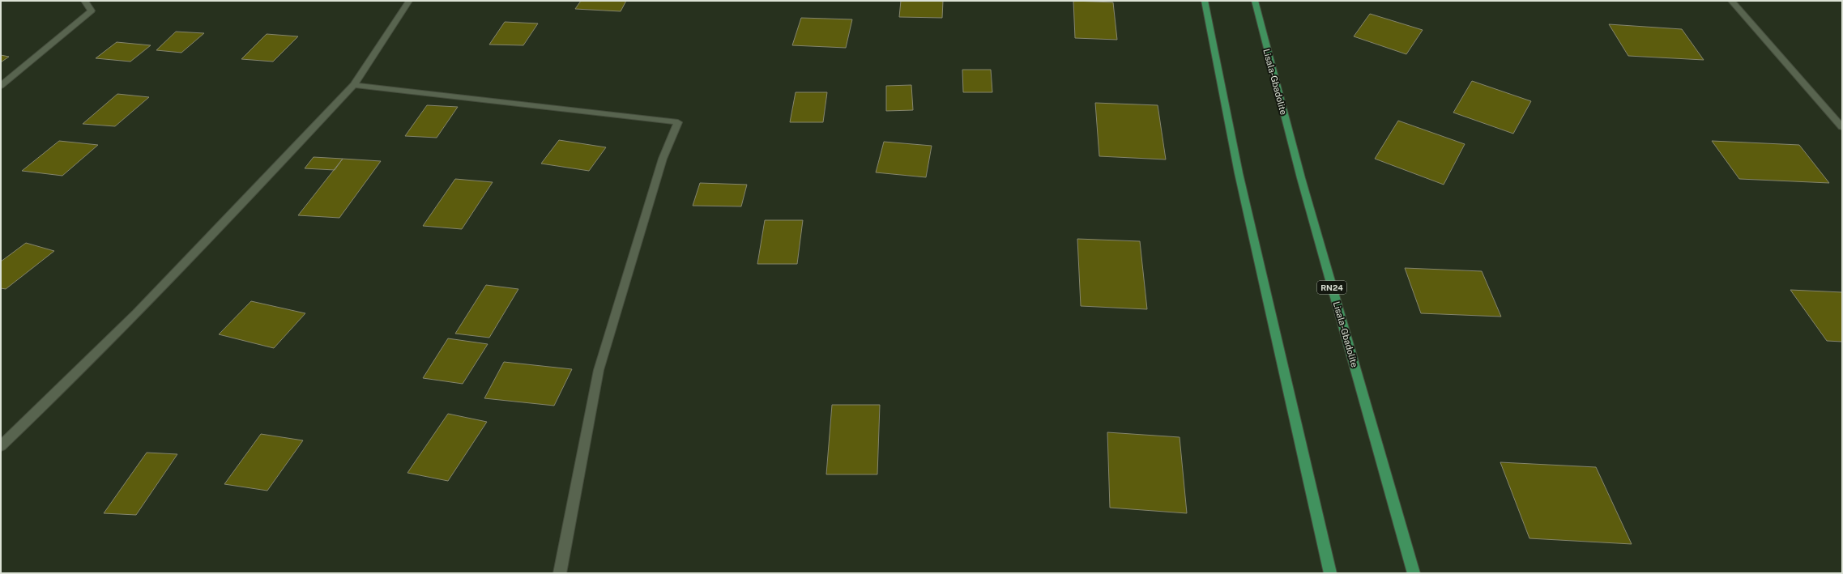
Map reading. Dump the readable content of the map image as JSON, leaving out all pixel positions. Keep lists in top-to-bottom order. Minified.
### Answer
{"streets":{"main road":["Lisala-Gbadolite","RN24"]}}
